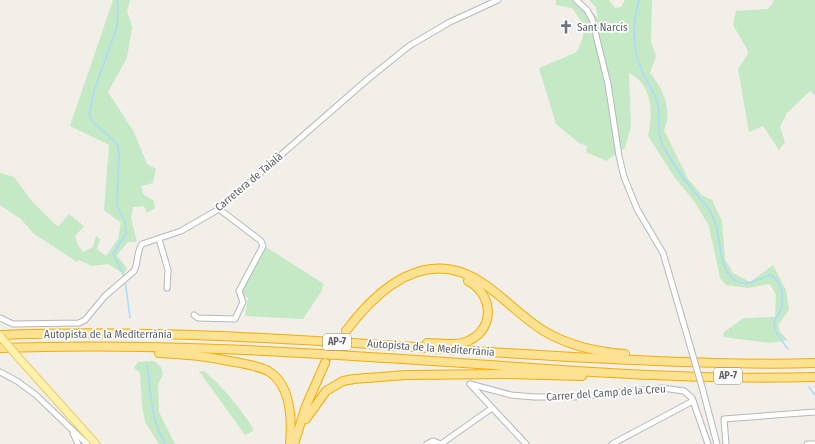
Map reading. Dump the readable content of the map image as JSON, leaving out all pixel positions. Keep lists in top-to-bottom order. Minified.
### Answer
{"streets":{"highway":["Autopista de la Mediterrània","AP-7"],"street":["Carretera de Taialà","Carrer del Camp de la Creu"]},"places":{"church":["Sant Narcís"]}}
